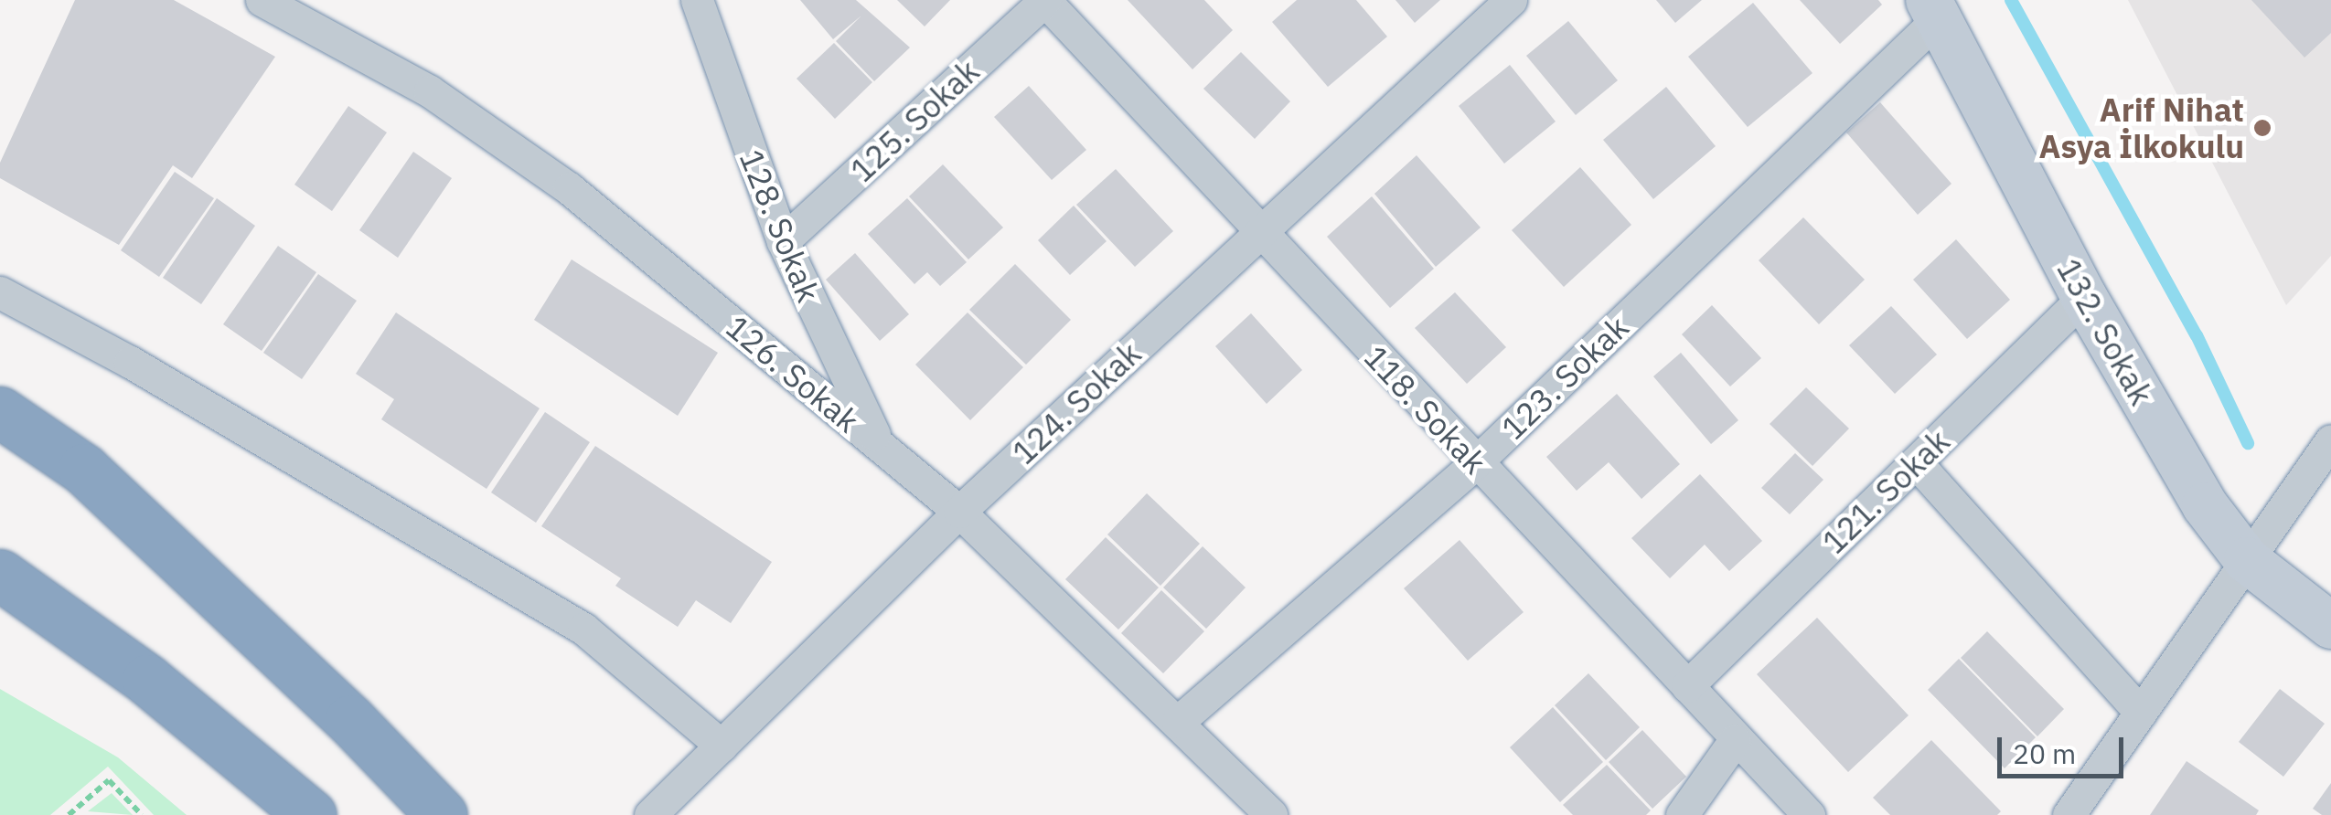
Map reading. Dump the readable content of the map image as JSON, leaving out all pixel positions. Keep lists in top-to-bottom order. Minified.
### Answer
{"streets":{"main road":["132. Sokak"],"street":["125. Sokak","128. Sokak","126. Sokak","123. Sokak","124. Sokak","118. Sokak","121. Sokak"]},"crossings":[["125. Sokak","128. Sokak"],["125. Sokak","118. Sokak"],["128. Sokak","126. Sokak"],["132. Sokak","123. Sokak"],["132. Sokak","121. Sokak"],["126. Sokak","123. Sokak"],["126. Sokak","124. Sokak"],["123. Sokak","118. Sokak"],["124. Sokak","118. Sokak"],["118. Sokak","121. Sokak"]],"places":["Arif Nihat Asya İlkokulu"],"scale_bar":"20 m"}
